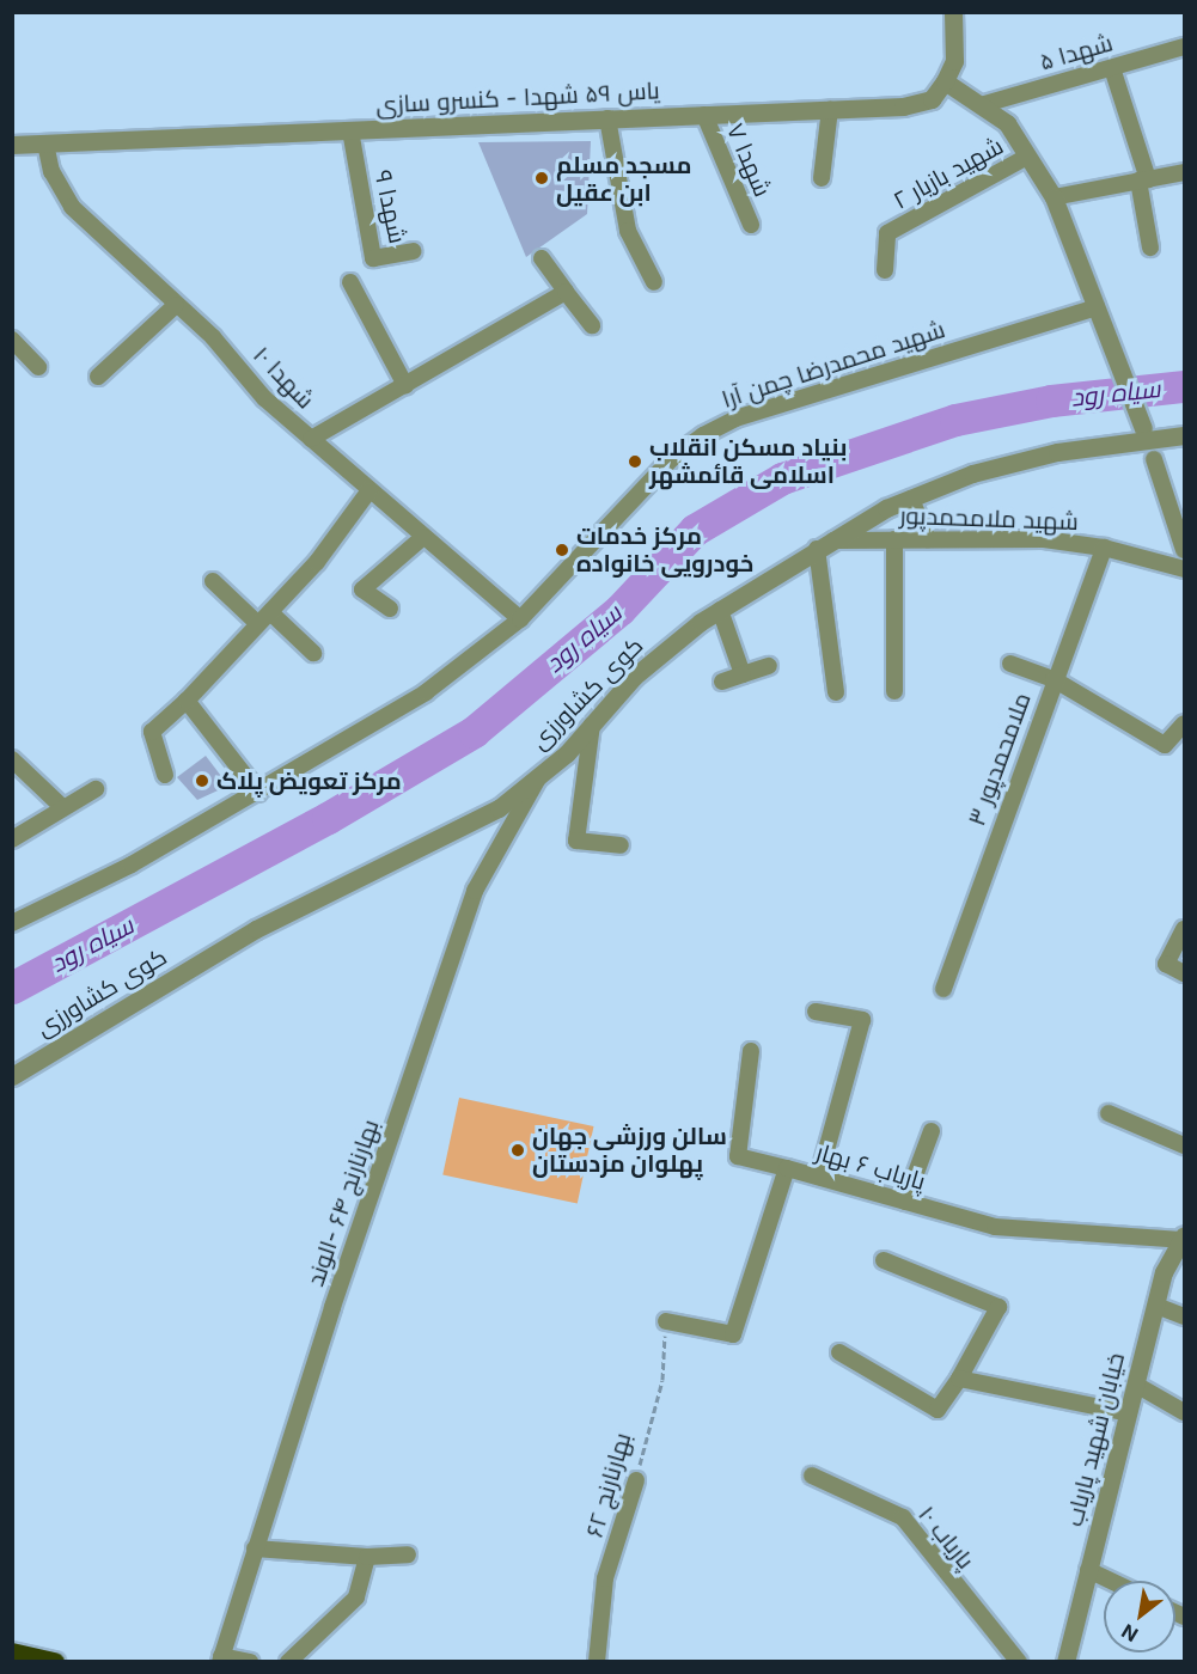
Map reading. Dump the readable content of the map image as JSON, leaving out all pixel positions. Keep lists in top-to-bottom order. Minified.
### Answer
{"streets":{"street":["شهدا ۵","یاس ۵۹ شهدا - کنسرو سازی","شهدا ۷","شهید بازیار ۲","شهدا ۹","شهید محمدرضا چمن آرا","شهدا ۱۰","شهید ملامحمدپور","کوی کشاورزی","ملامحمدپور ۳","پاریاب ۶ بهار","بهارنارنج ۶۴ -الوند","خیابان شهید پاریاب","بهارنارنج ۶۲","پاریاب ۱۰"]},"crossings":[["یاس ۵۹ شهدا - کنسرو سازی","شهدا ۷"],["یاس ۵۹ شهدا - کنسرو سازی","شهدا ۹"],["یاس ۵۹ شهدا - کنسرو سازی","شهدا ۱۰"],["شهید محمدرضا چمن آرا","شهدا ۱۰"],["شهید ملامحمدپور","کوی کشاورزی"],["شهید ملامحمدپور","ملامحمدپور ۳"],["کوی کشاورزی","بهارنارنج ۶۴ -الوند"],["پاریاب ۶ بهار","خیابان شهید پاریاب"],["پاریاب ۶ بهار","بهارنارنج ۶۲"]],"water":["سیاه رود"],"places":["مسجد مسلم ابن عقیل","بنیاد مسکن انقلاب اسلامی قائمشهر","مرکز خدمات خودرویی خانواده","مرکز تعویض پلاک","سالن ورزشی جهان پهلوان مزدستان"],"north":"bottom left"}
